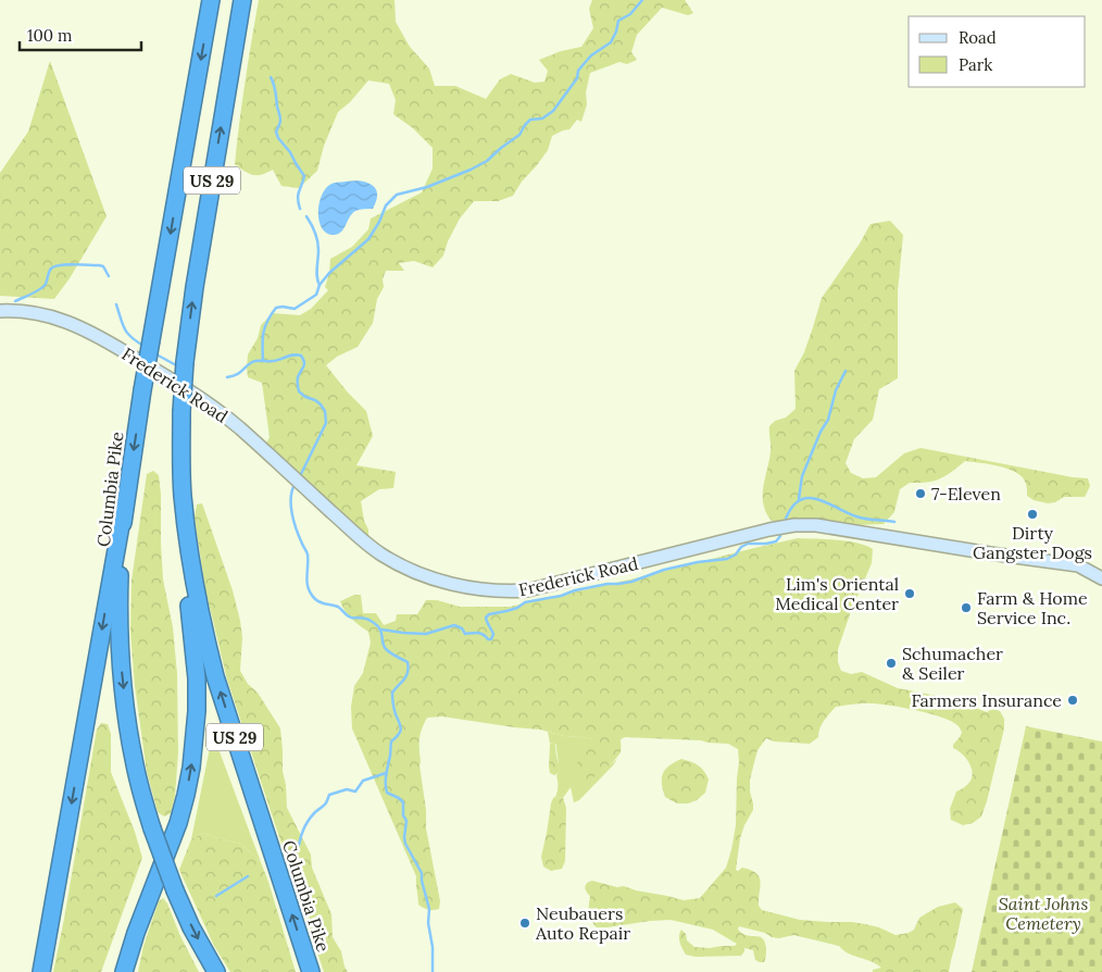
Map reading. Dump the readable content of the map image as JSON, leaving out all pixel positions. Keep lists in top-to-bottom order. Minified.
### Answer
{"streets":{"highway":["US 29","Columbia Pike"],"main road":["Frederick Road"]},"parks":["Saint Johns Cemetery"],"places":["7-Eleven","Dirty Gangster Dogs","Lim's Oriental Medical Center","Farm & Home Service Inc.","Schumacher & Seiler","Farmers Insurance","Neubauers Auto Repair"],"legend":["Road","Park"],"scale_bar":"100 m"}
